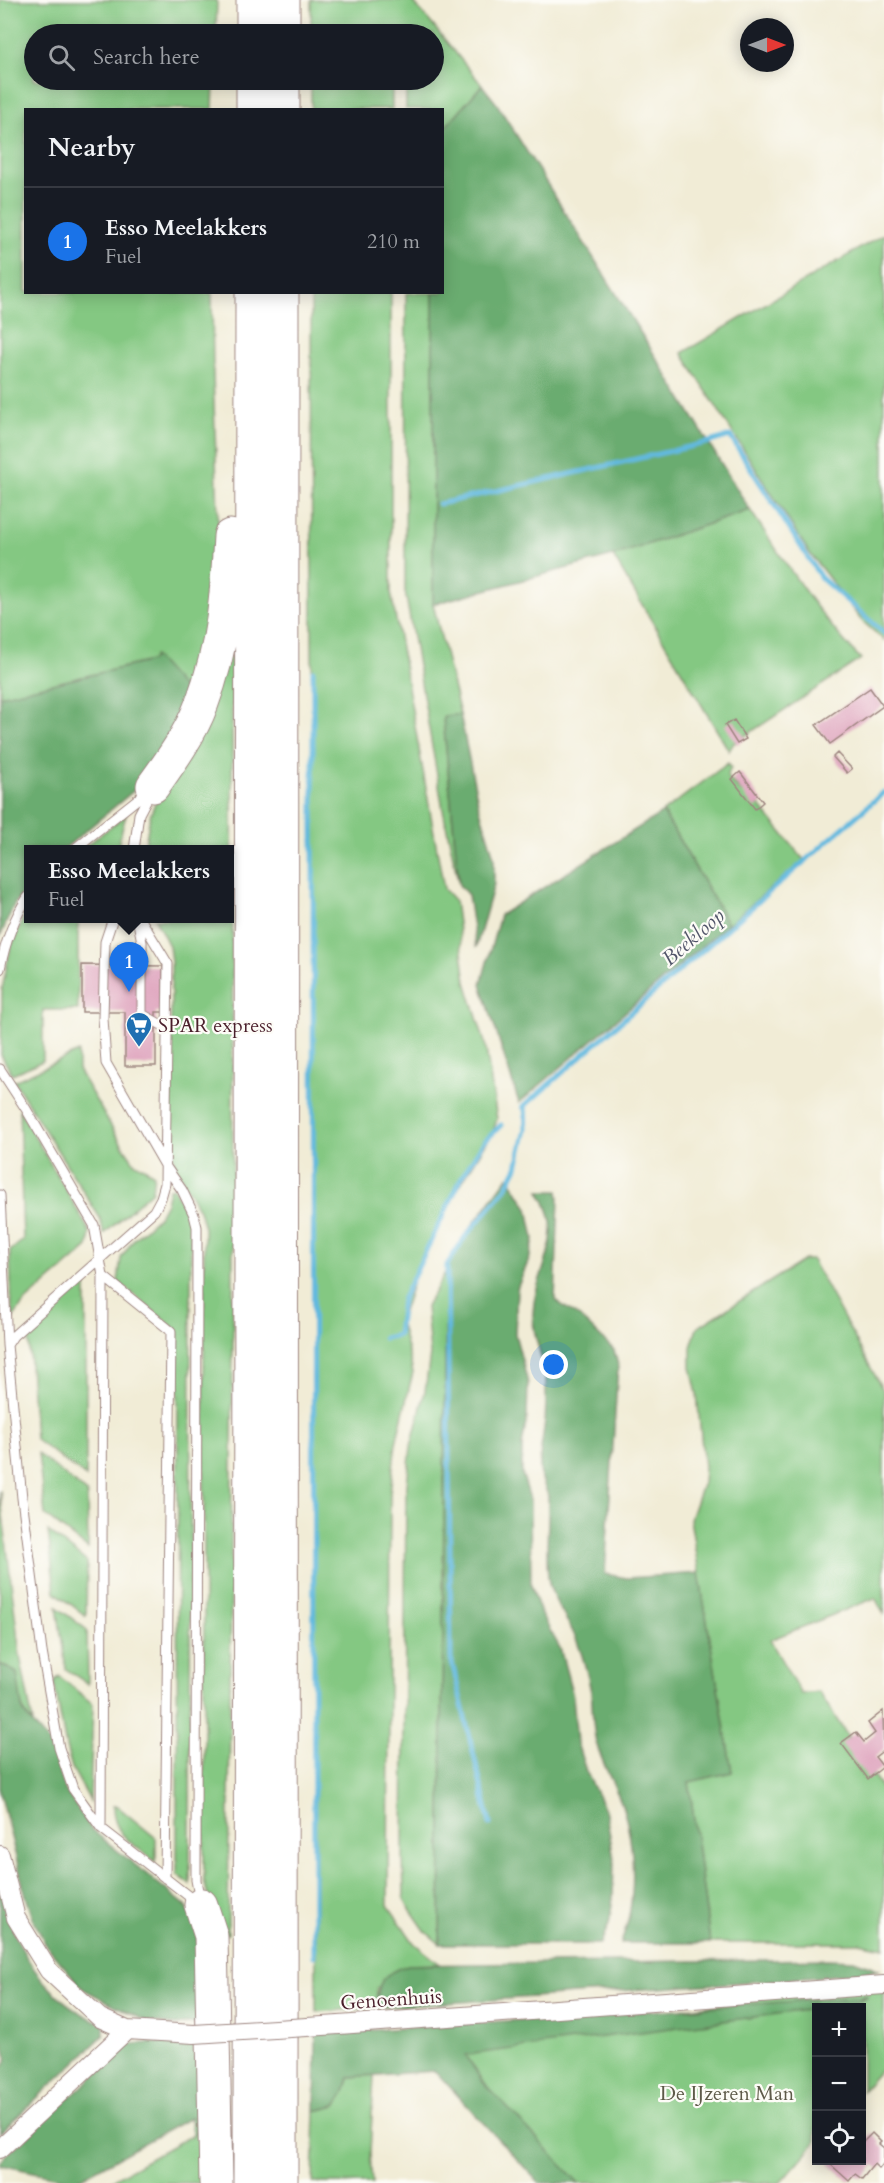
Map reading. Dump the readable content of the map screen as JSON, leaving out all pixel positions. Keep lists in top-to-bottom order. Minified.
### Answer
{"streets":{"street":["Genoenhuis"]},"water":["Beekloop"],"parks":["De IJzeren Man"],"places":{"supermarket":["SPAR express"]},"north":"right","page":{"search":"Search here","heading":"Nearby","list":[{"mark":"1","name":"Esso Meelakkers","note":"Fuel","value":"210 m"}],"popup":["Esso Meelakkers","Fuel"],"pins":"1","map_buttons":["+","−"]}}
